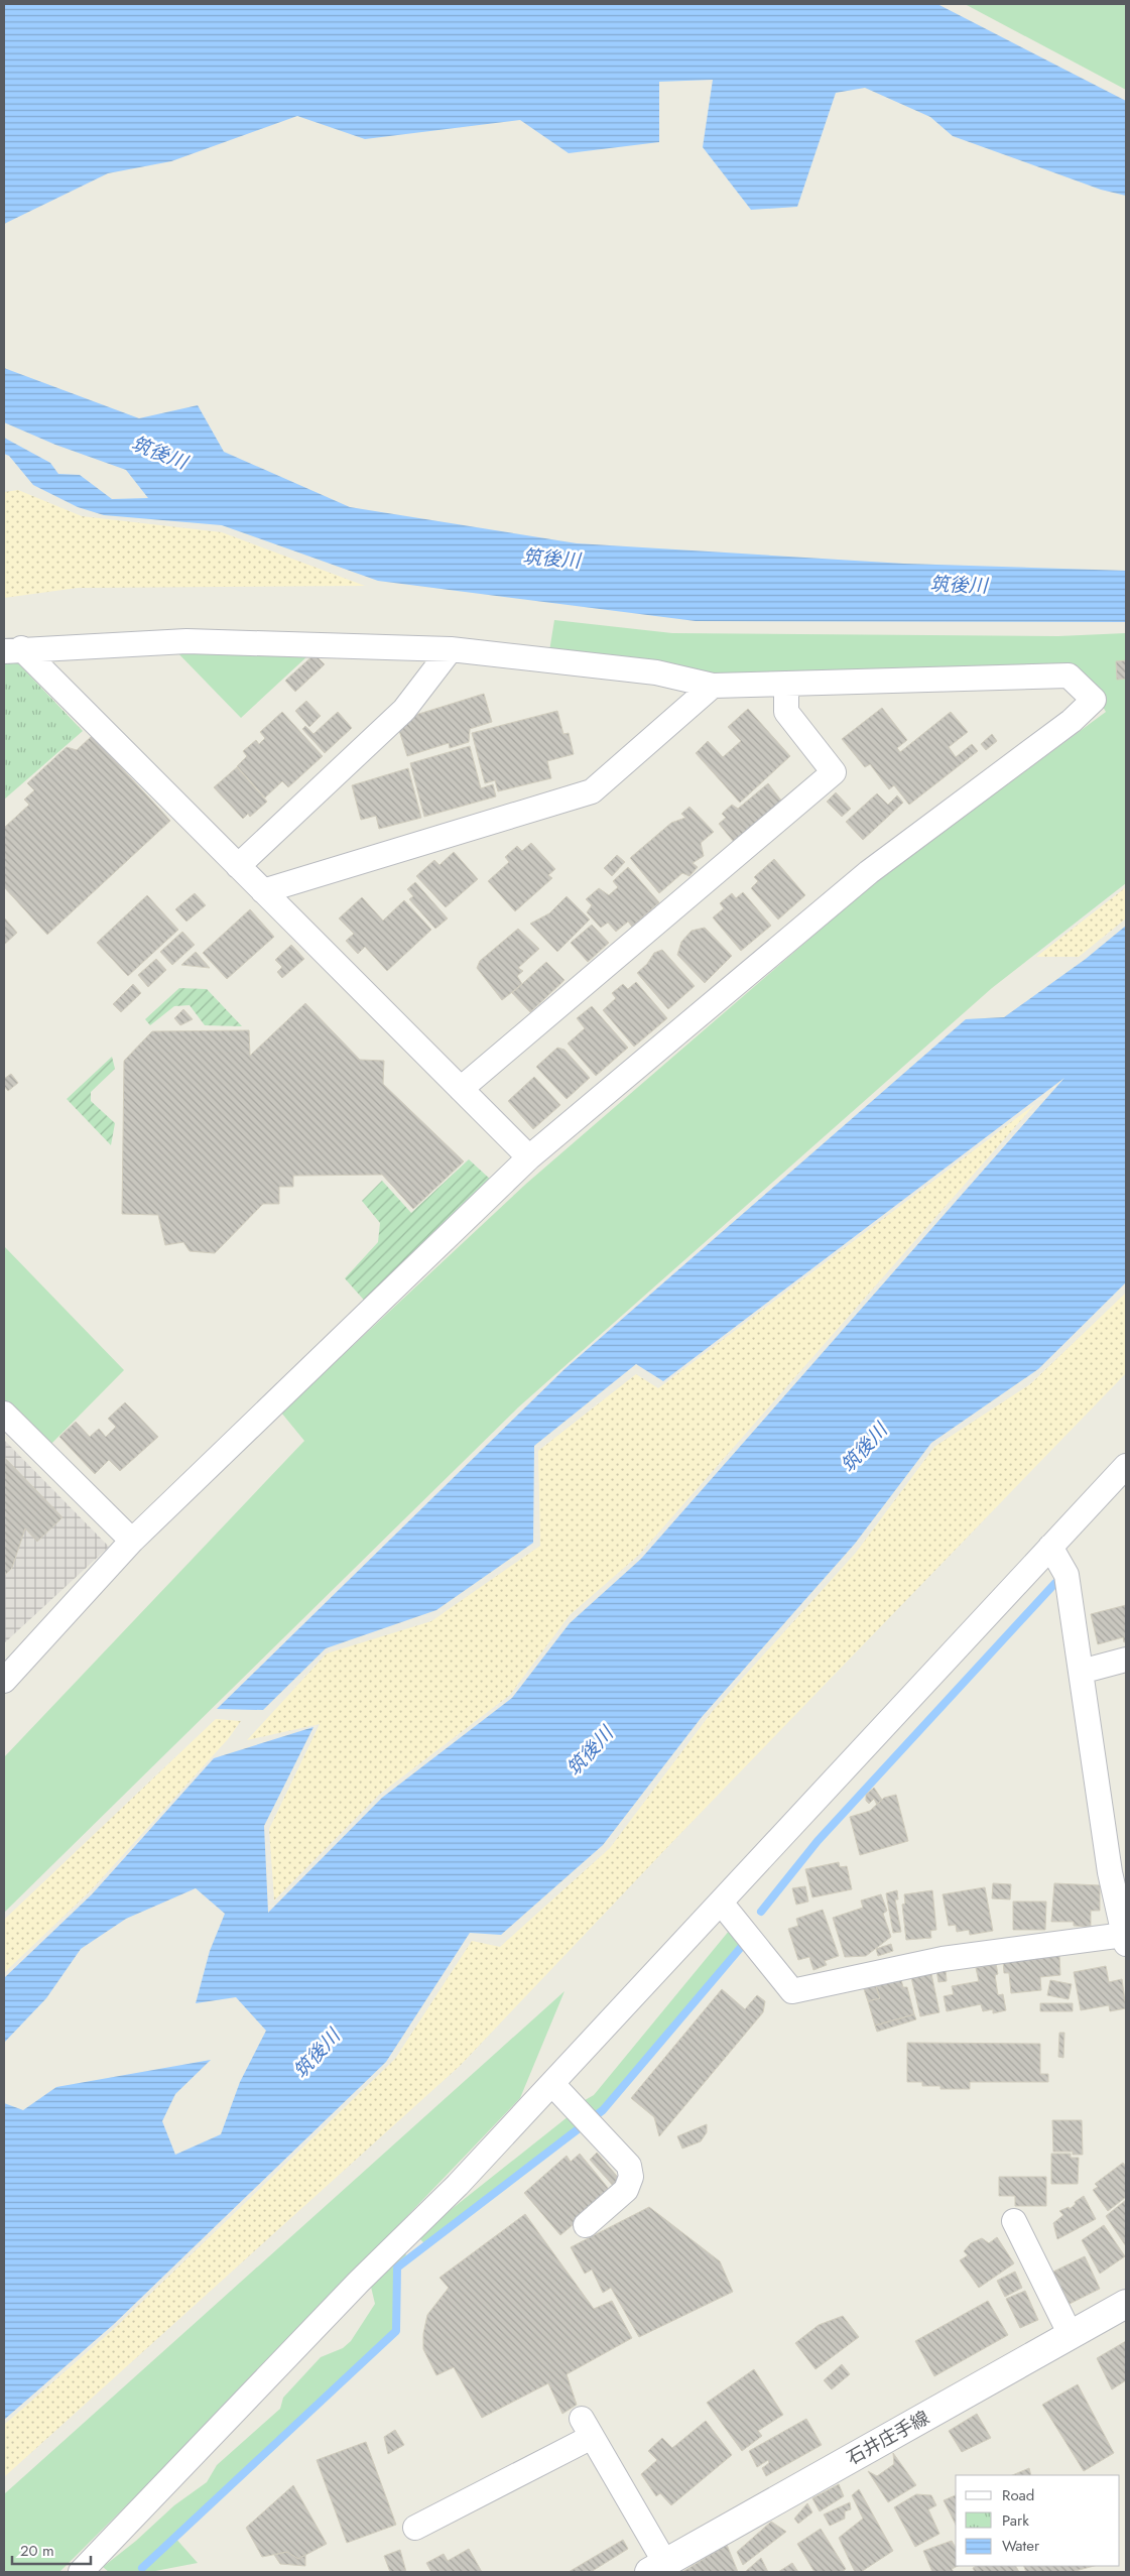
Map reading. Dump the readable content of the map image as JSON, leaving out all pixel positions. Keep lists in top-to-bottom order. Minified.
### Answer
{"streets":{"street":["石井庄手線"]},"water":["筑後川"],"legend":["Road","Park","Water"],"scale_bar":"20 m"}
